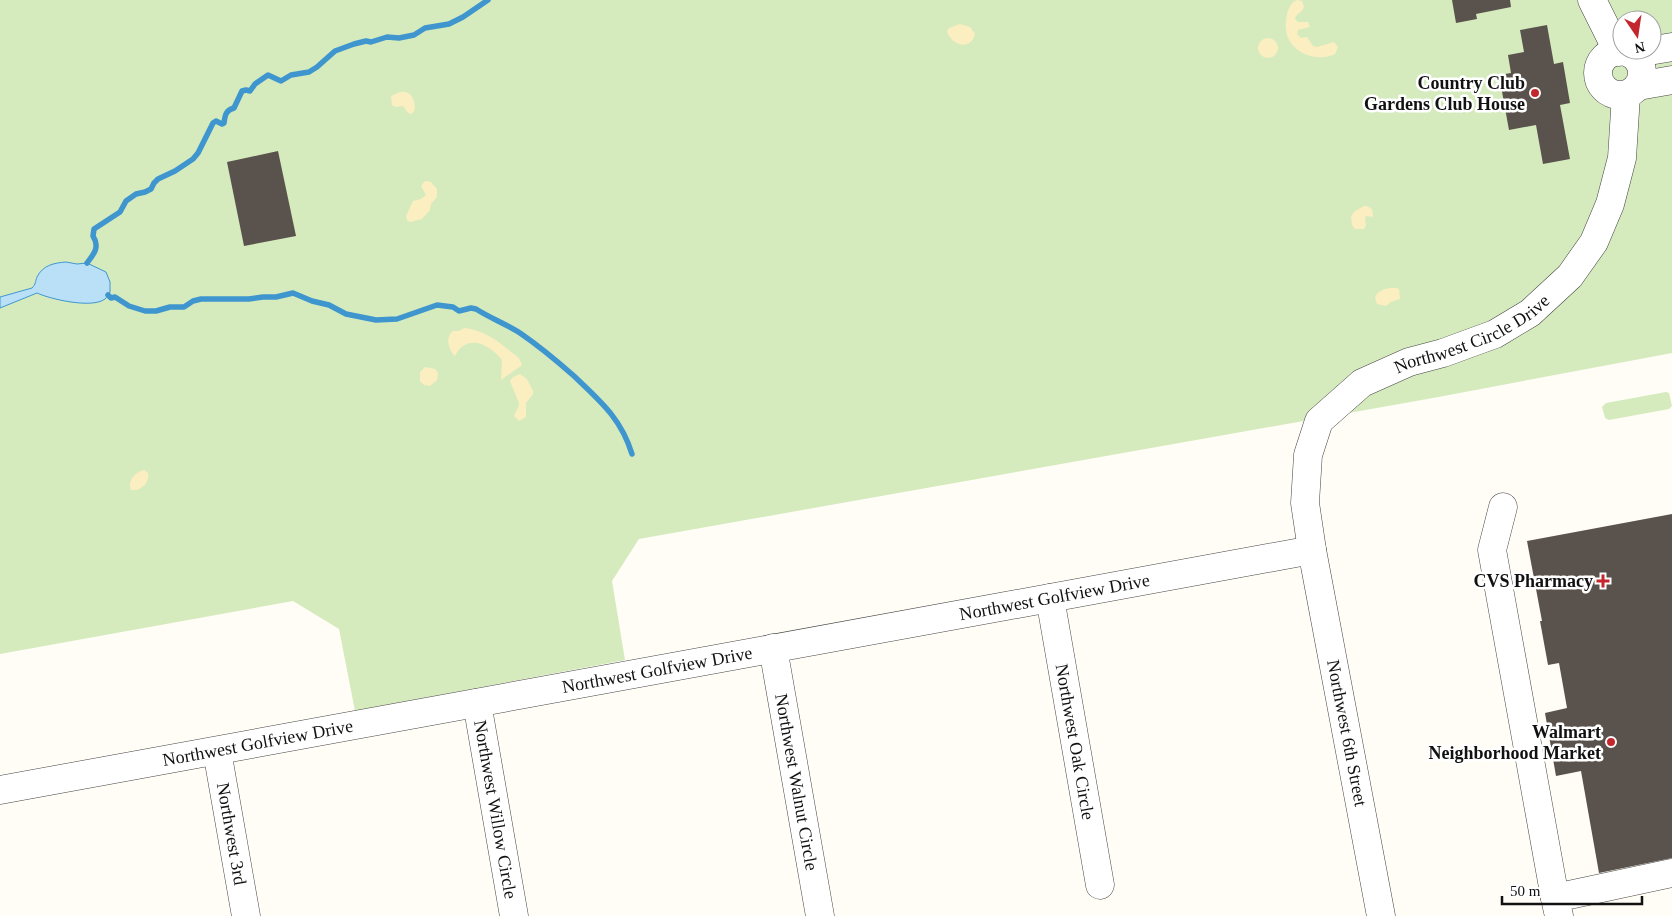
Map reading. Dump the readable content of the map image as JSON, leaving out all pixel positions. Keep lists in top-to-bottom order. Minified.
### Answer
{"streets":{"street":["Northwest Circle Drive","Northwest Golfview Drive","Northwest 6th Street","Northwest Oak Circle","Northwest Walnut Circle","Northwest Willow Circle","Northwest 3rd"]},"crossings":[["Northwest Circle Drive","Northwest Golfview Drive"],["Northwest Circle Drive","Northwest 6th Street"],["Northwest Golfview Drive","Northwest 6th Street"],["Northwest Golfview Drive","Northwest Oak Circle"],["Northwest Golfview Drive","Northwest Walnut Circle"],["Northwest Golfview Drive","Northwest Willow Circle"],["Northwest Golfview Drive","Northwest 3rd"]],"places":{"other":["Country Club Gardens Club House","Walmart Neighborhood Market"],"health":["CVS Pharmacy"]},"scale_bar":"50 m","north":"bottom"}
